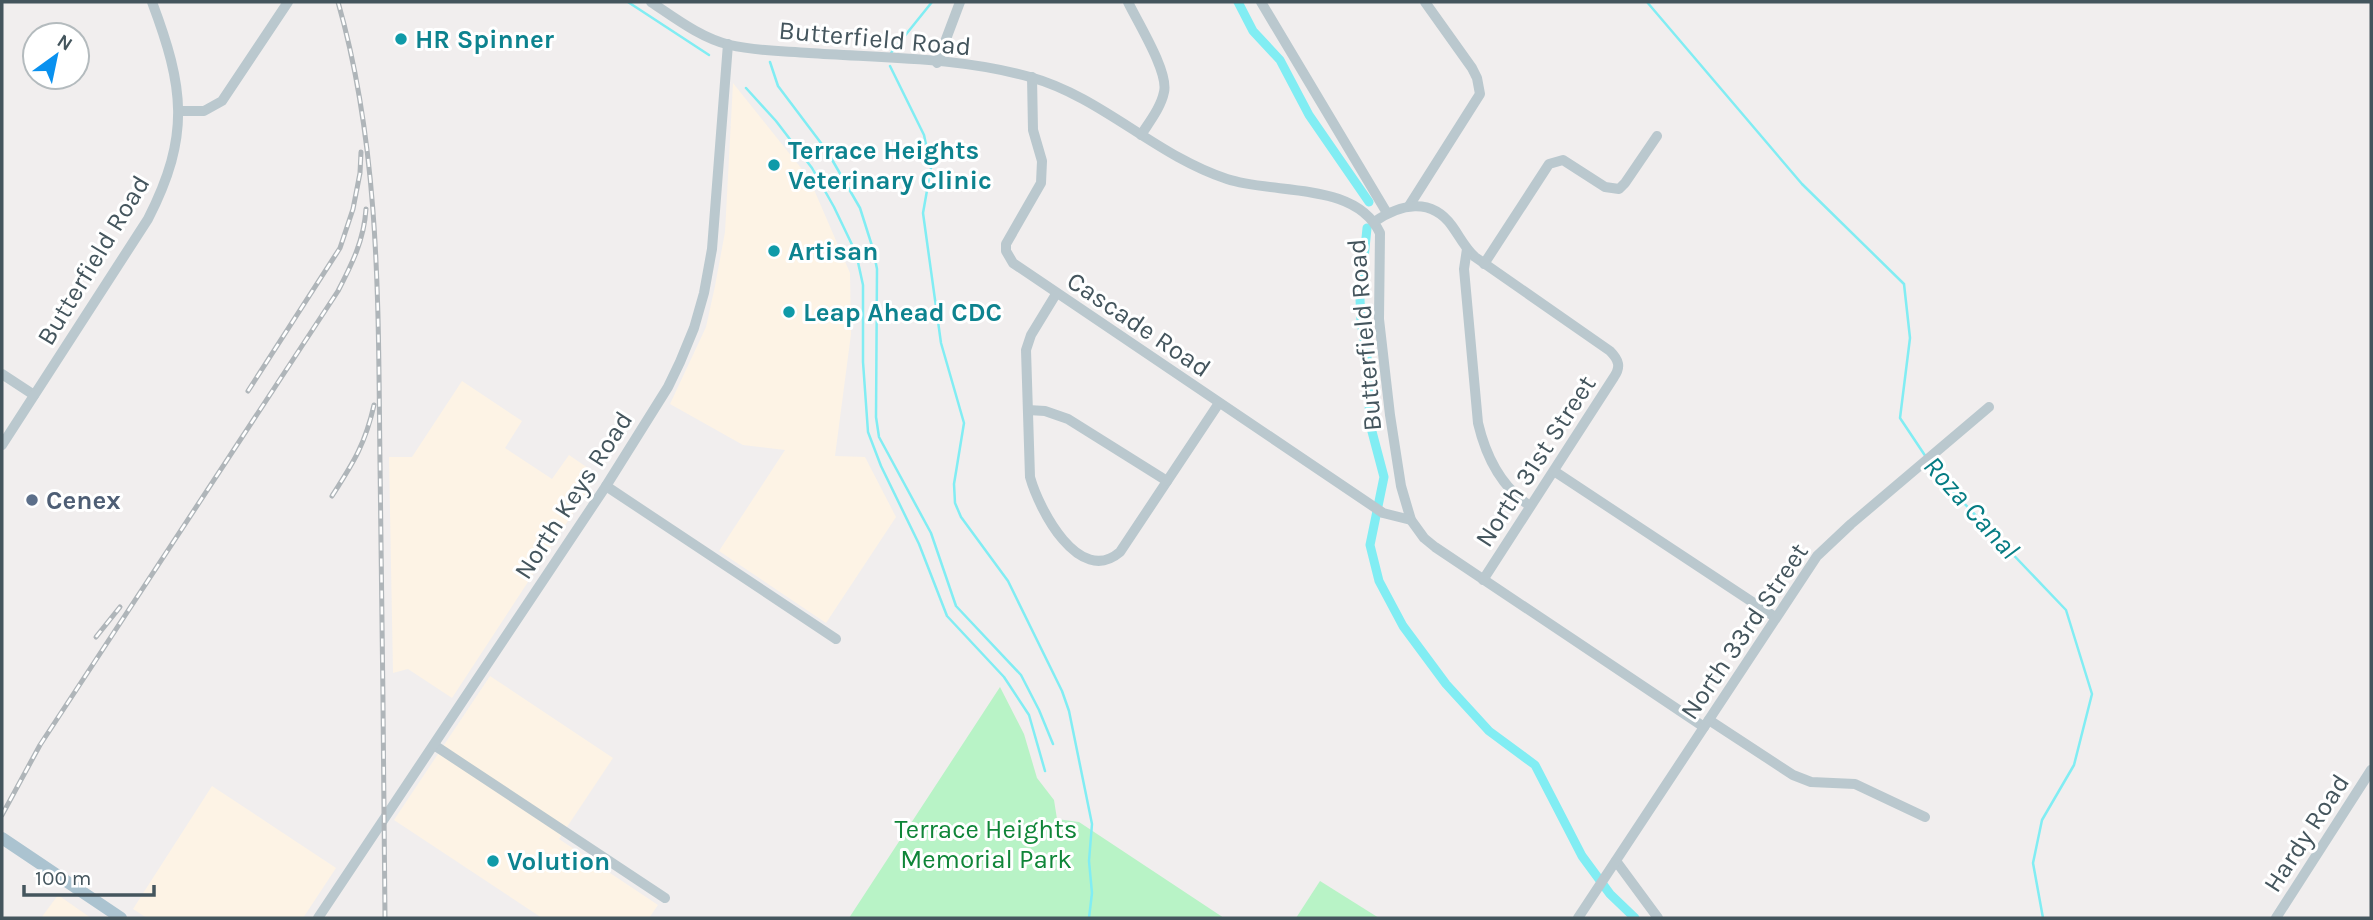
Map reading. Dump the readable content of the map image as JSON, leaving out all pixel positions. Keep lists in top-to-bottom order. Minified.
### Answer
{"streets":{"street":["Butterfield Road","Cascade Road","North 31st Street","North Keys Road","North 33rd Street","Hardy Road"]},"crossings":[["Butterfield Road","Cascade Road"],["Butterfield Road","North 31st Street"],["Butterfield Road","North Keys Road"],["Butterfield Road","North 33rd Street"]],"water":["Roza Canal"],"parks":["Terrace Heights Memorial Park"],"places":["HR Spinner","Terrace Heights Veterinary Clinic","Artisan","Leap Ahead CDC","Cenex","Volution"],"scale_bar":"100 m","north":"top right"}
